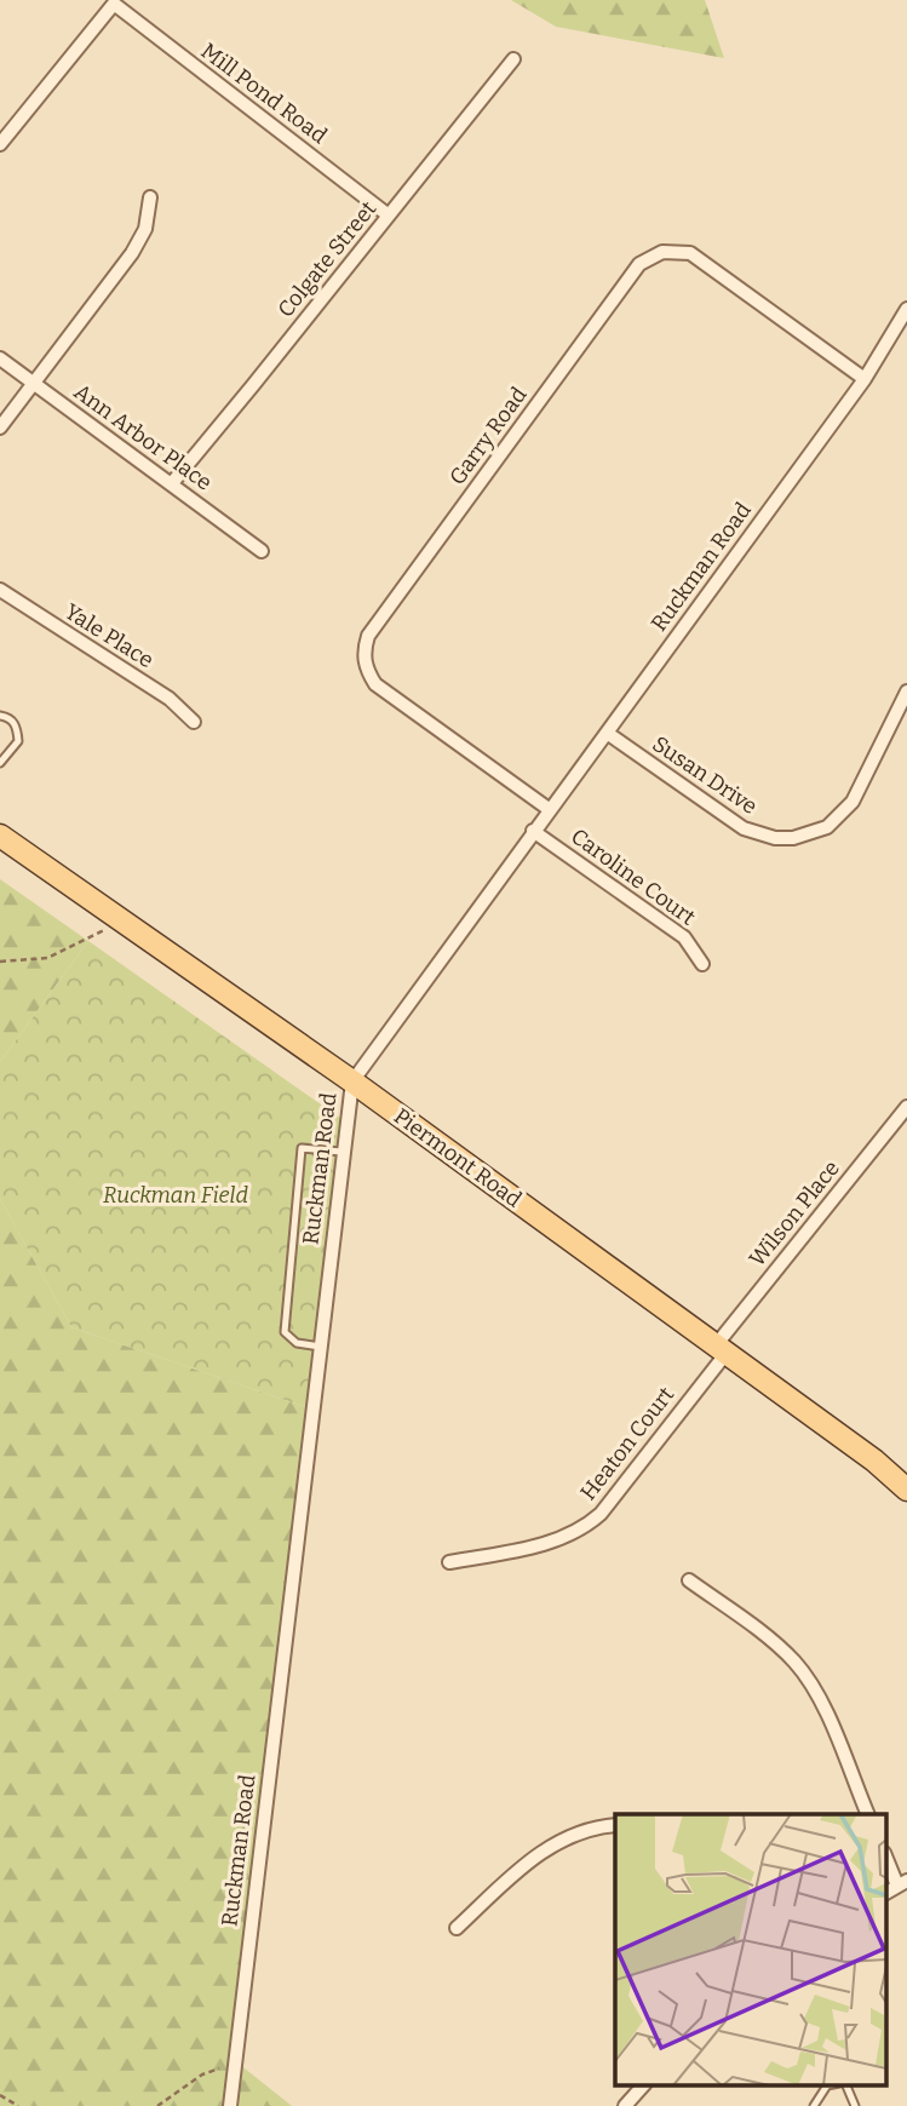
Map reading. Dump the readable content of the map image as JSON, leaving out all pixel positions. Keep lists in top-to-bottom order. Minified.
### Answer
{"streets":{"main road":["Piermont Road"],"street":["Mill Pond Road","Colgate Street","Garry Road","Ann Arbor Place","Ruckman Road","Yale Place","Susan Drive","Caroline Court","Wilson Place","Heaton Court"]},"crossings":[["Mill Pond Road","Colgate Street"],["Colgate Street","Ann Arbor Place"],["Garry Road","Ruckman Road"],["Ruckman Road","Susan Drive"],["Ruckman Road","Caroline Court"],["Ruckman Road","Piermont Road"],["Piermont Road","Wilson Place"],["Piermont Road","Heaton Court"],["Wilson Place","Heaton Court"]],"parks":["Ruckman Field"]}
